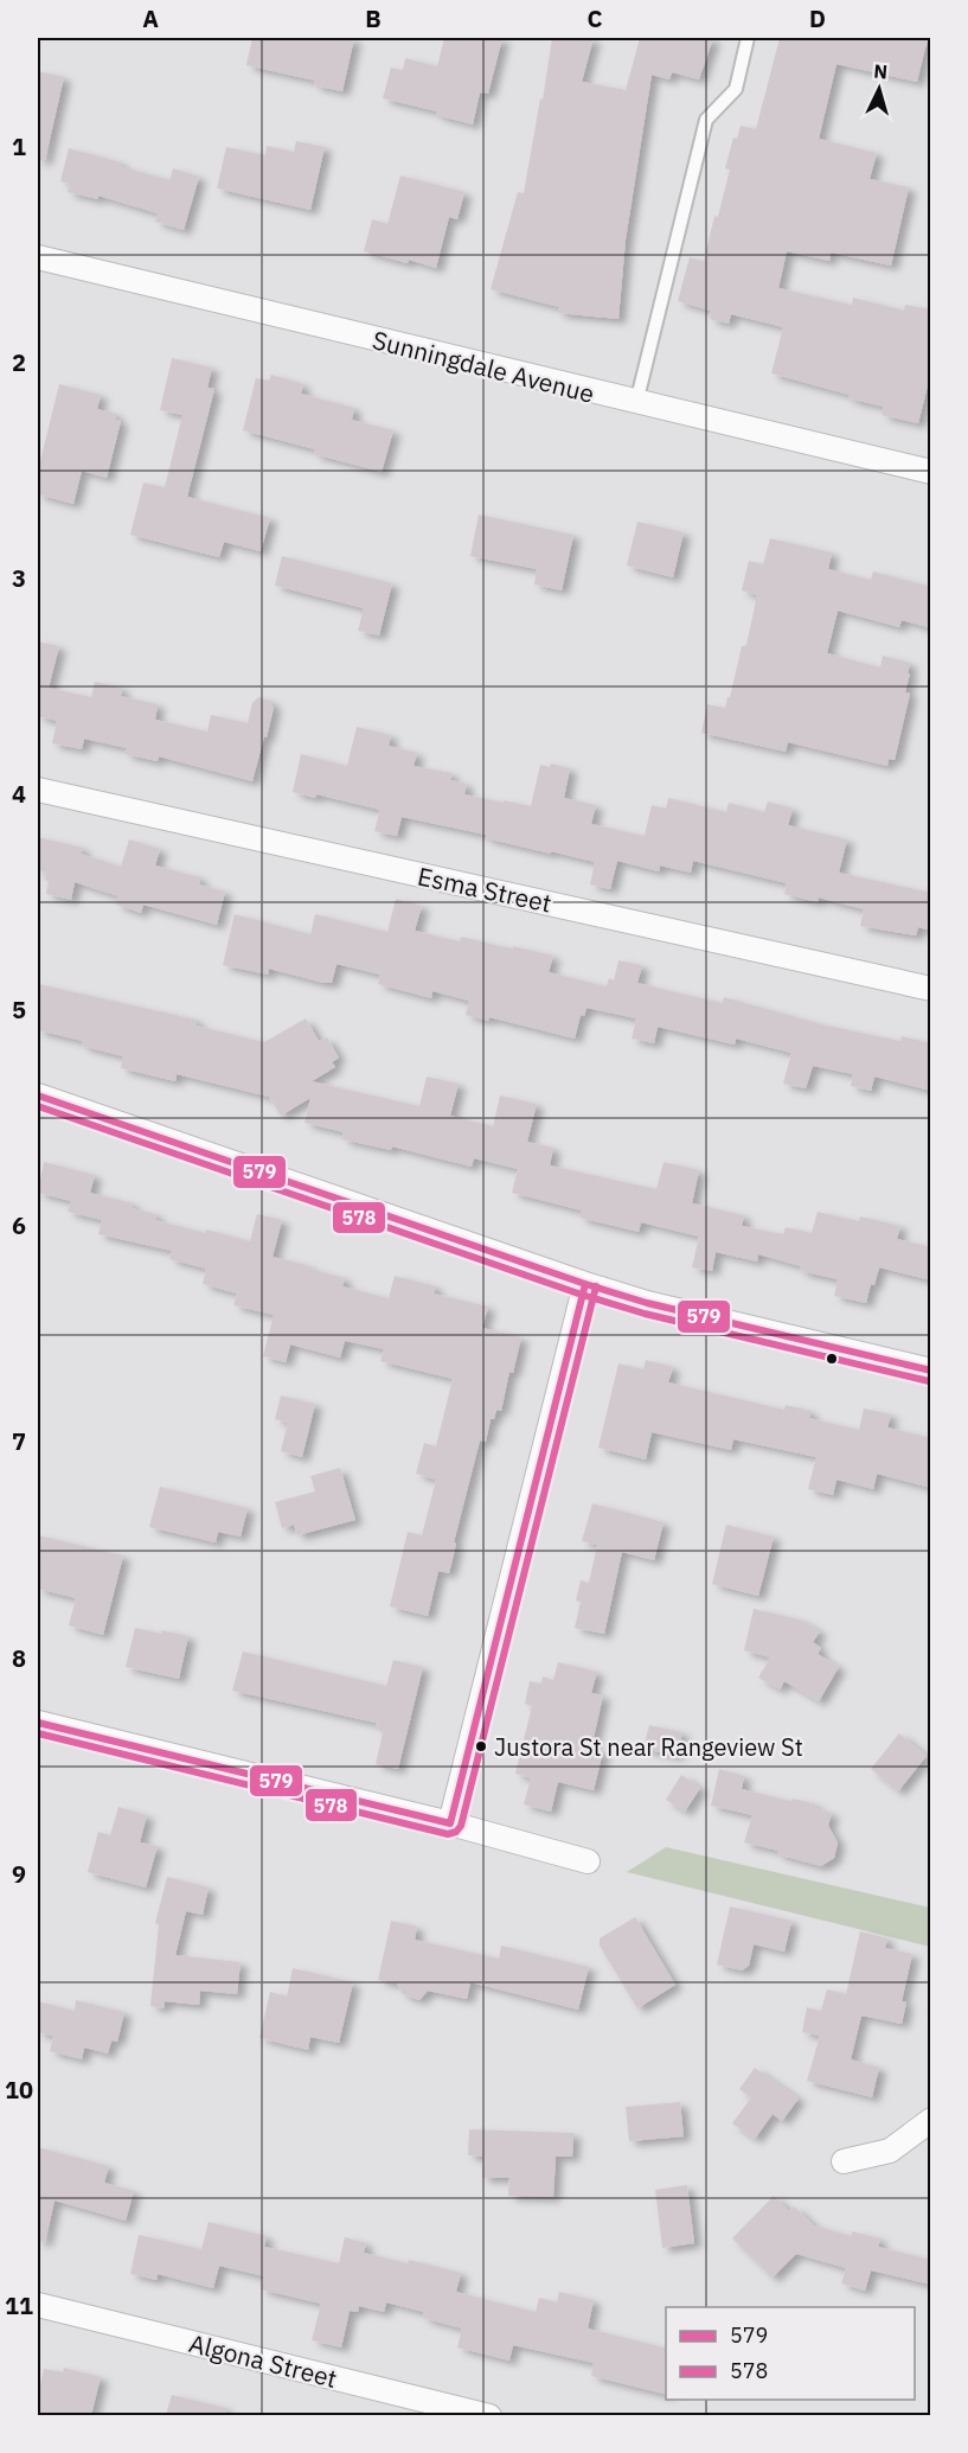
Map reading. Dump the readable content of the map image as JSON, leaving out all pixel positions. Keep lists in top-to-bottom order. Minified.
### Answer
{"streets":{"street":["Sunningdale Avenue","Esma Street","Algona Street"]},"places":["Justora St near Rangeview St"],"lines":["transit line 579","transit line 578"],"legend":["579","578"],"north":"top","grid":{"columns":["A","B","C","D"],"rows":["1","2","3","4","5","6","7","8","9","10","11"]}}
